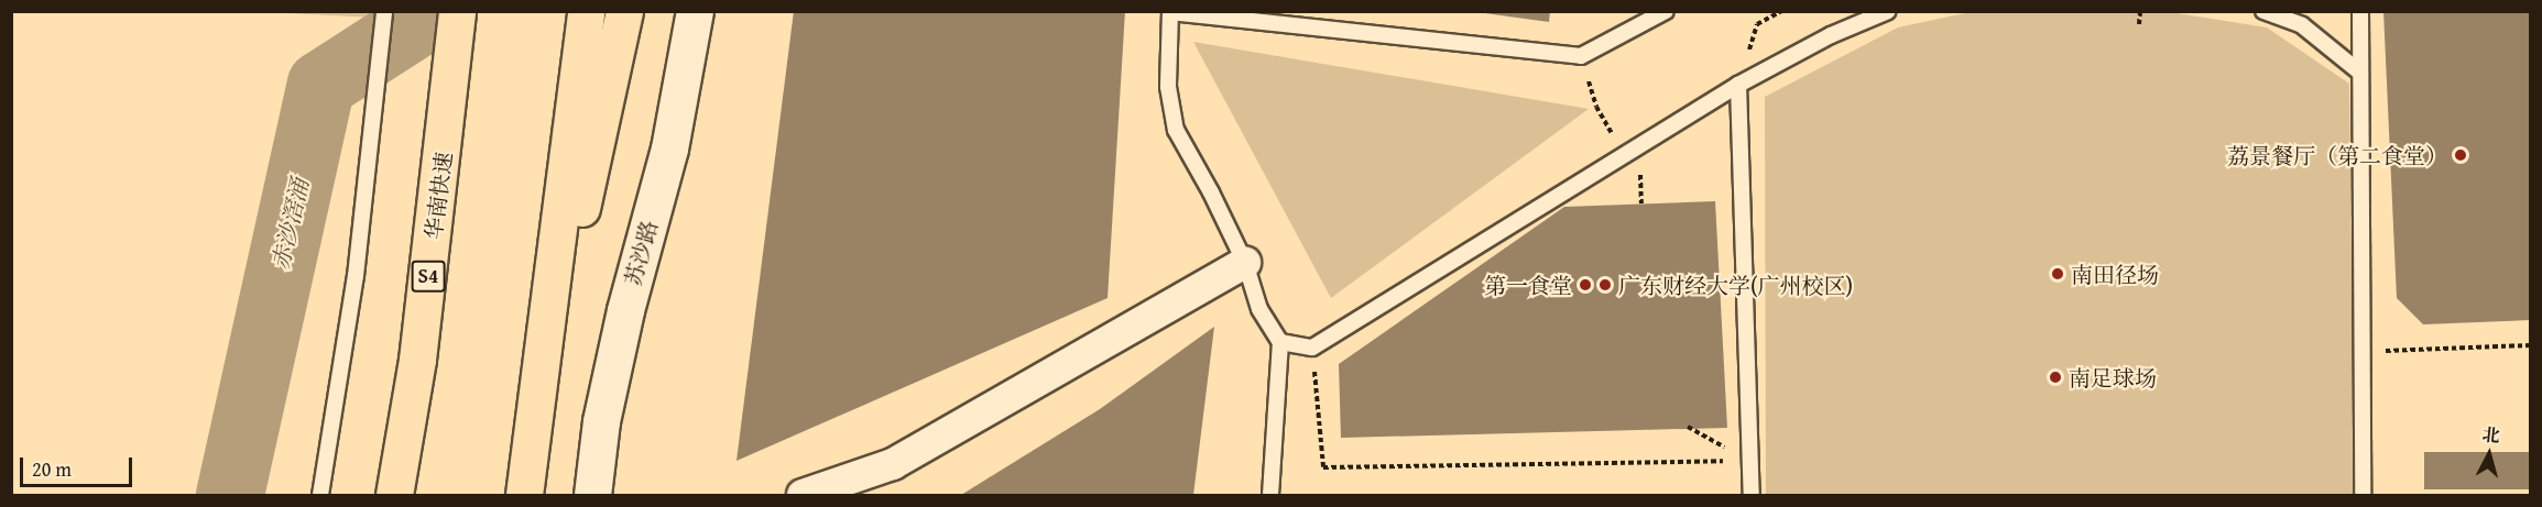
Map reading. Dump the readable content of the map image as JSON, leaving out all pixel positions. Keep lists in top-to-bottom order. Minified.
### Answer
{"streets":{"highway":["华南快速","S4"],"street":["苏沙路"]},"water":["赤沙滘涌"],"places":["荔景餐厅（第二食堂）","南田径场","第一食堂","广东财经大学(广州校区)","南足球场"],"scale_bar":"20 m","north":"top"}
